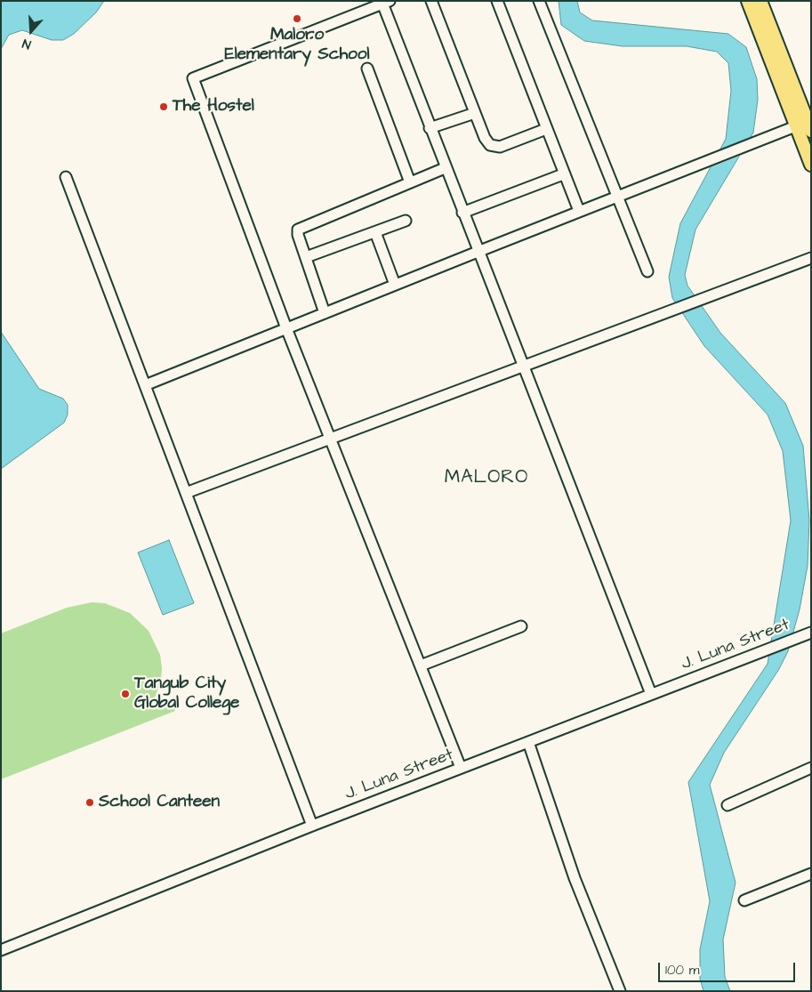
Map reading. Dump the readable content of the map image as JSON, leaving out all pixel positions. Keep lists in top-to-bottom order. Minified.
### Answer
{"streets":{"street":["J. Luna Street"]},"districts":["MALORO"],"places":["Maloro Elementary School","The Hostel","Tangub City Global College","School Canteen"],"scale_bar":"100 m","north":"bottom"}
